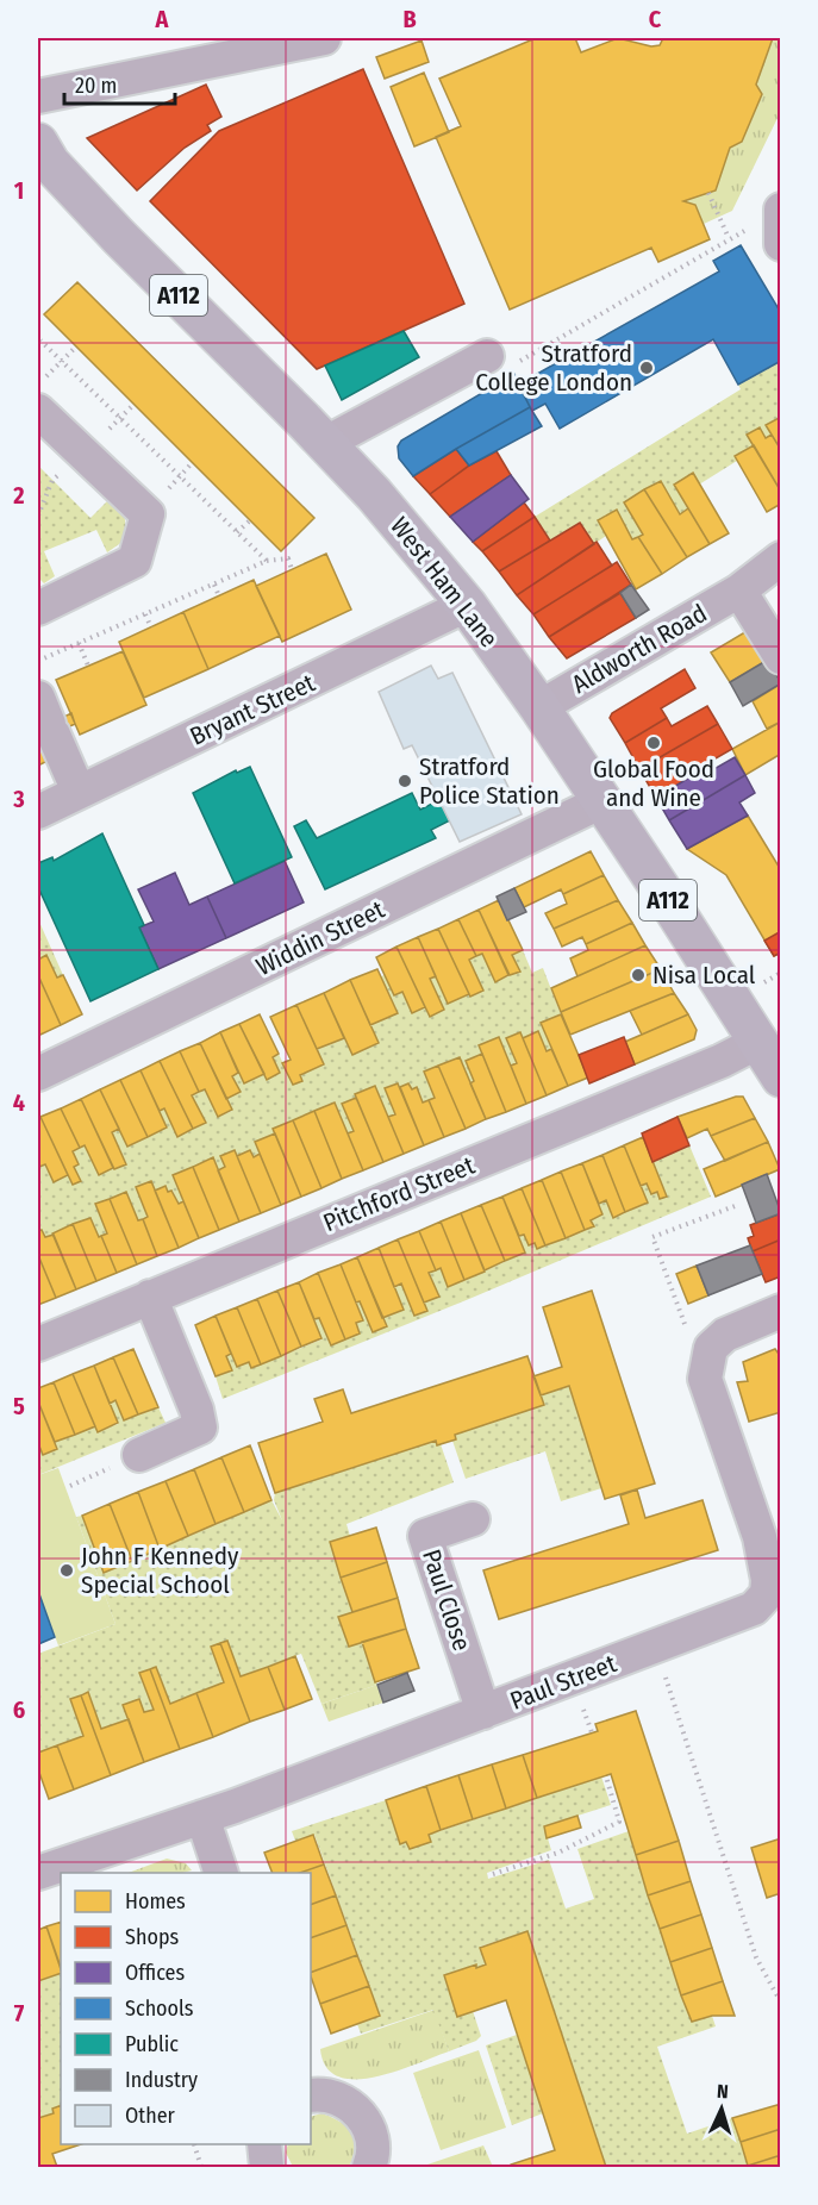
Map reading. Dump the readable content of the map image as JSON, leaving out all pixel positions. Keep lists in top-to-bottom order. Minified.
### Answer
{"streets":{"main road":["A112","West Ham Lane"],"street":["Aldworth Road","Bryant Street","Widdin Street","Pitchford Street","Paul Close","Paul Street"]},"crossings":[["West Ham Lane","Aldworth Road"],["West Ham Lane","Bryant Street"],["West Ham Lane","Widdin Street"],["West Ham Lane","Pitchford Street"],["Paul Close","Paul Street"]],"places":["Stratford College London","Global Food and Wine","Stratford Police Station","Nisa Local","John F Kennedy Special School"],"legend":["Homes","Shops","Offices","Schools","Public","Industry","Other"],"scale_bar":"20 m","north":"top","grid":{"columns":["A","B","C"],"rows":["1","2","3","4","5","6","7"]}}
